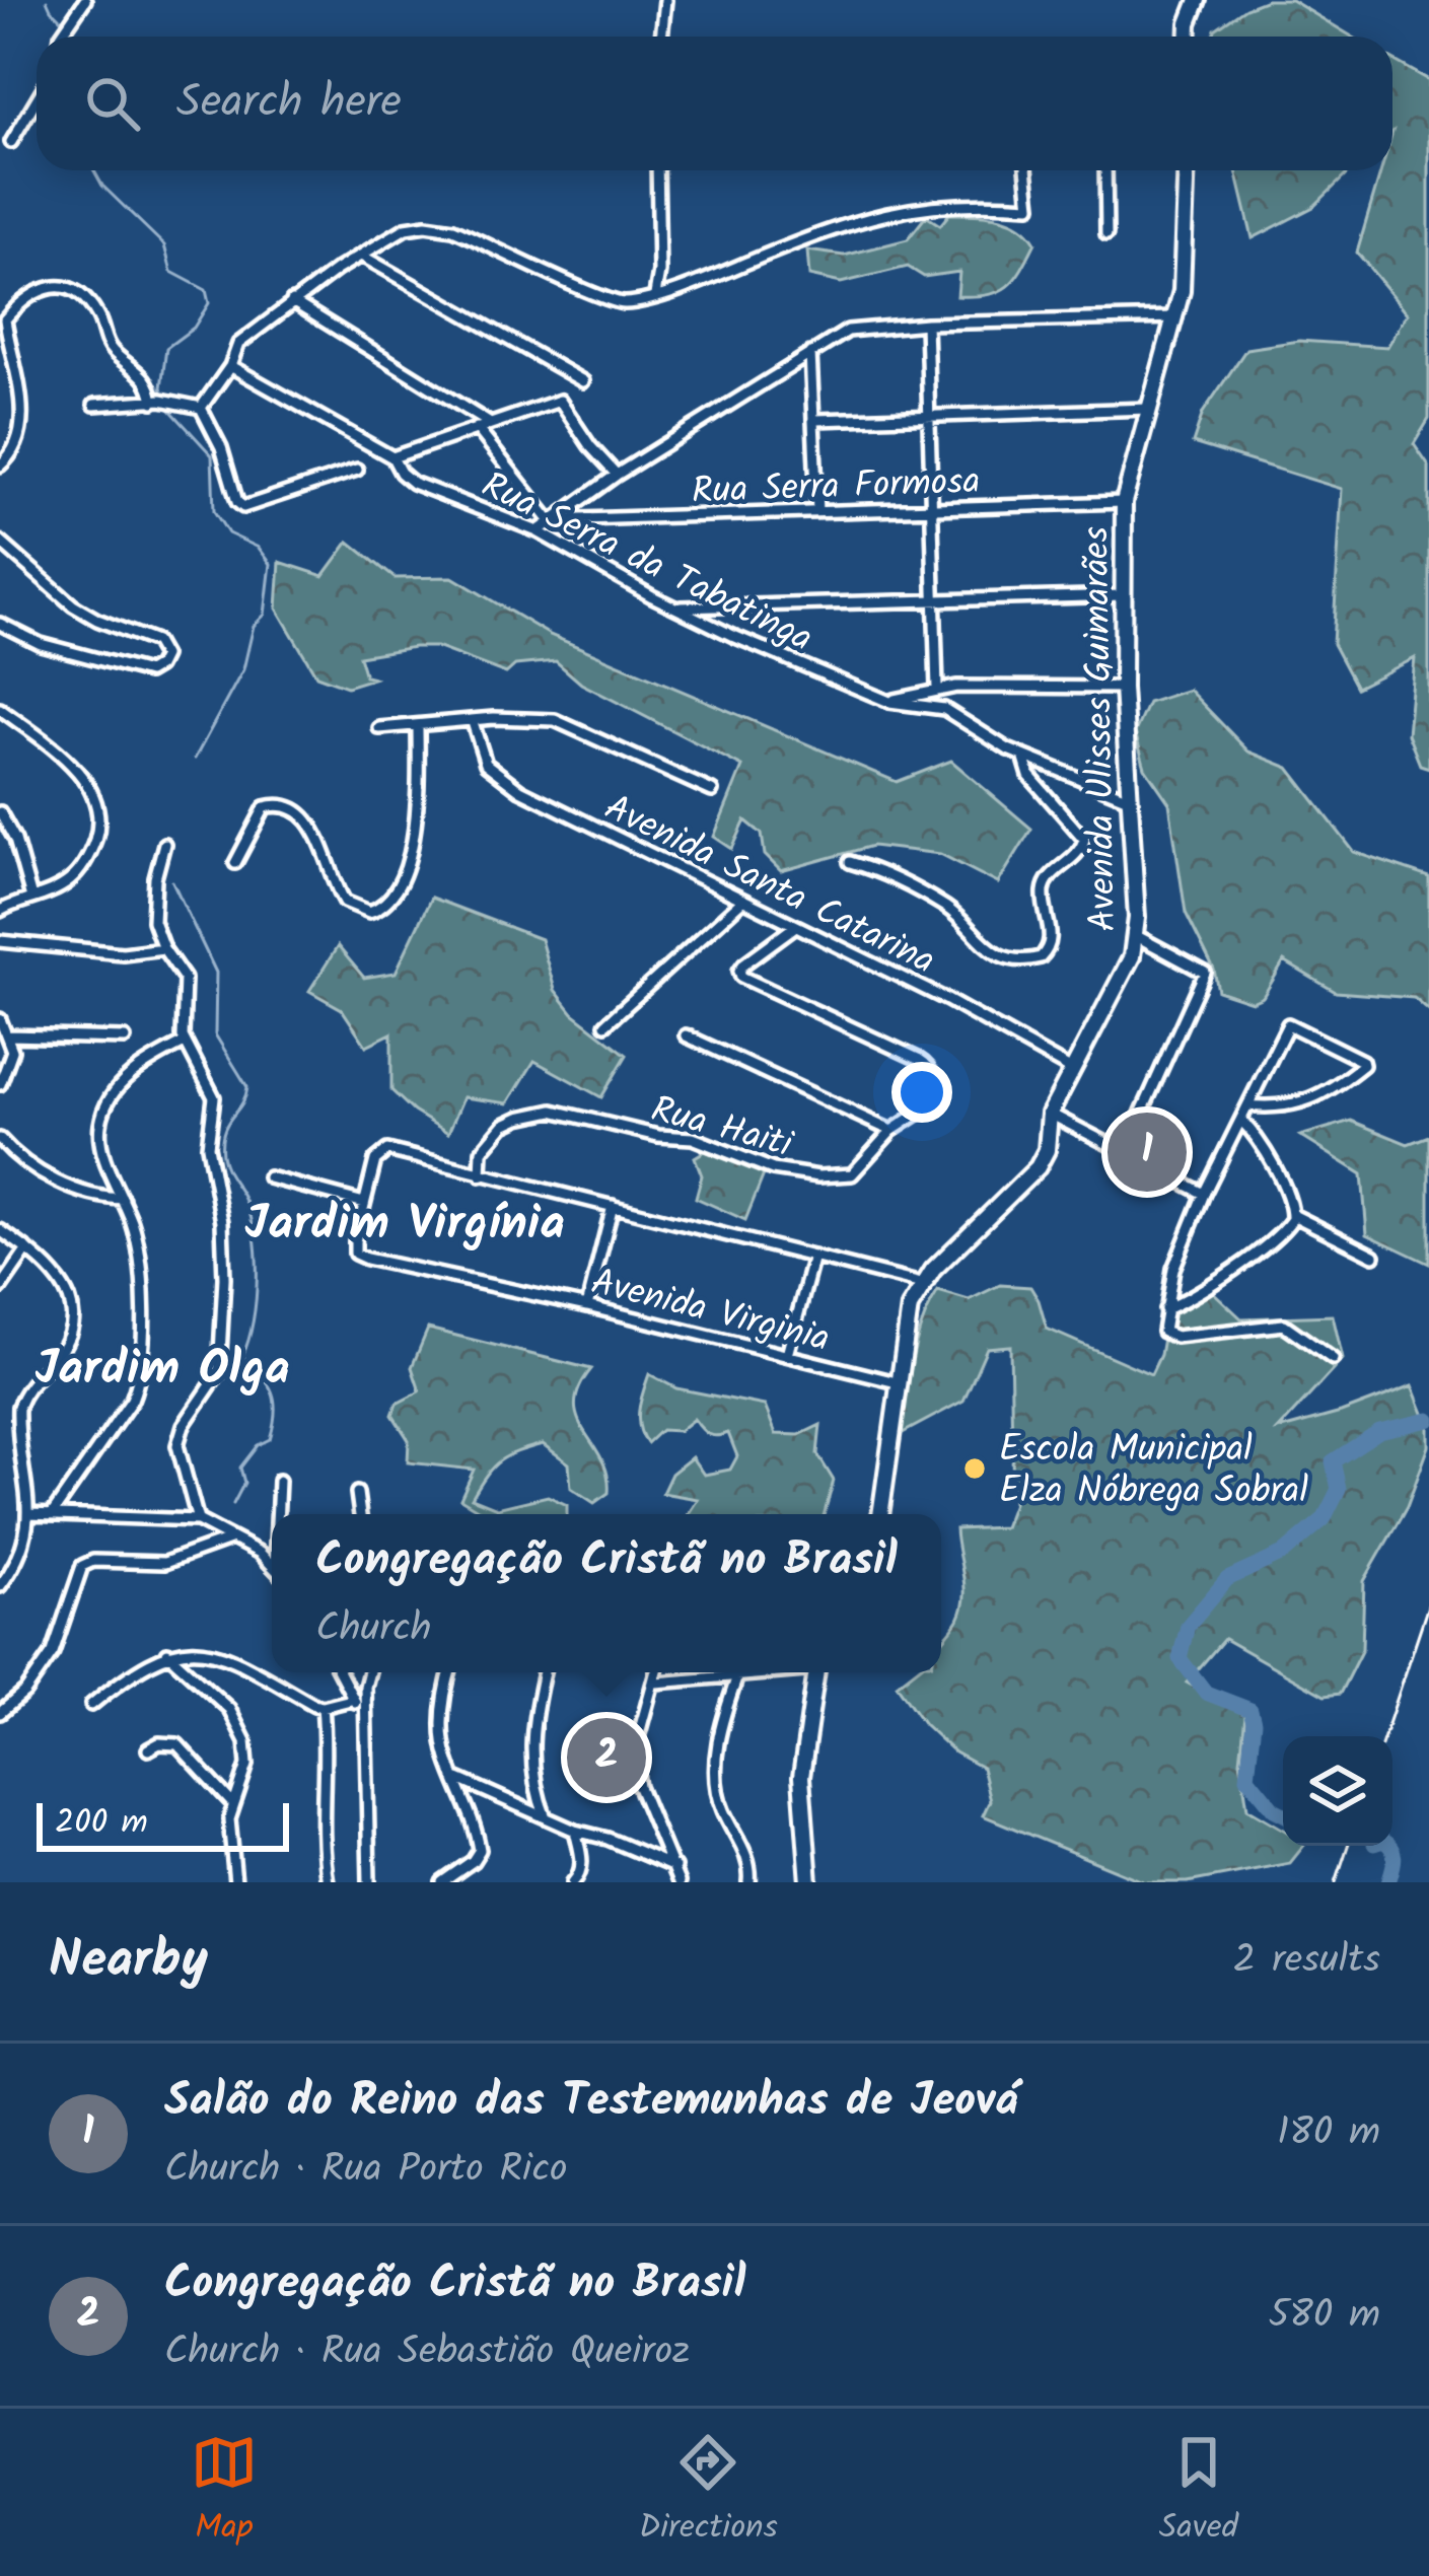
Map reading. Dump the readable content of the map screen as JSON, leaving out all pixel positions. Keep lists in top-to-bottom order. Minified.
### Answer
{"streets":{"main road":["Avenida Ulisses Guimarães"],"street":["Rua Serra Formosa","Rua Serra da Tabatinga","Avenida Santa Catarina","Rua Haiti","Avenida Virginia"]},"crossings":[["Rua Serra Formosa","Avenida Ulisses Guimarães"],["Rua Serra da Tabatinga","Avenida Ulisses Guimarães"],["Avenida Ulisses Guimarães","Avenida Santa Catarina"],["Avenida Ulisses Guimarães","Avenida Virginia"],["Avenida Santa Catarina","Rua Haiti"]],"districts":["Jardim Virgínia","Jardim Olga"],"places":["Escola Municipal Elza Nóbrega Sobral"],"scale_bar":"200 m","page":{"search":"Search here","pins":["1","2"],"popup":["Congregação Cristã no Brasil","Church"],"scale":"200 m","heading":["Nearby","2 results"],"list":[{"mark":"1","name":"Salão do Reino das Testemunhas de Jeová","note":"Church · Rua Porto Rico","value":"180 m"},{"mark":"2","name":"Congregação Cristã no Brasil","note":"Church · Rua Sebastião Queiroz","value":"580 m"}],"nav":["Map","Directions","Saved"]}}
